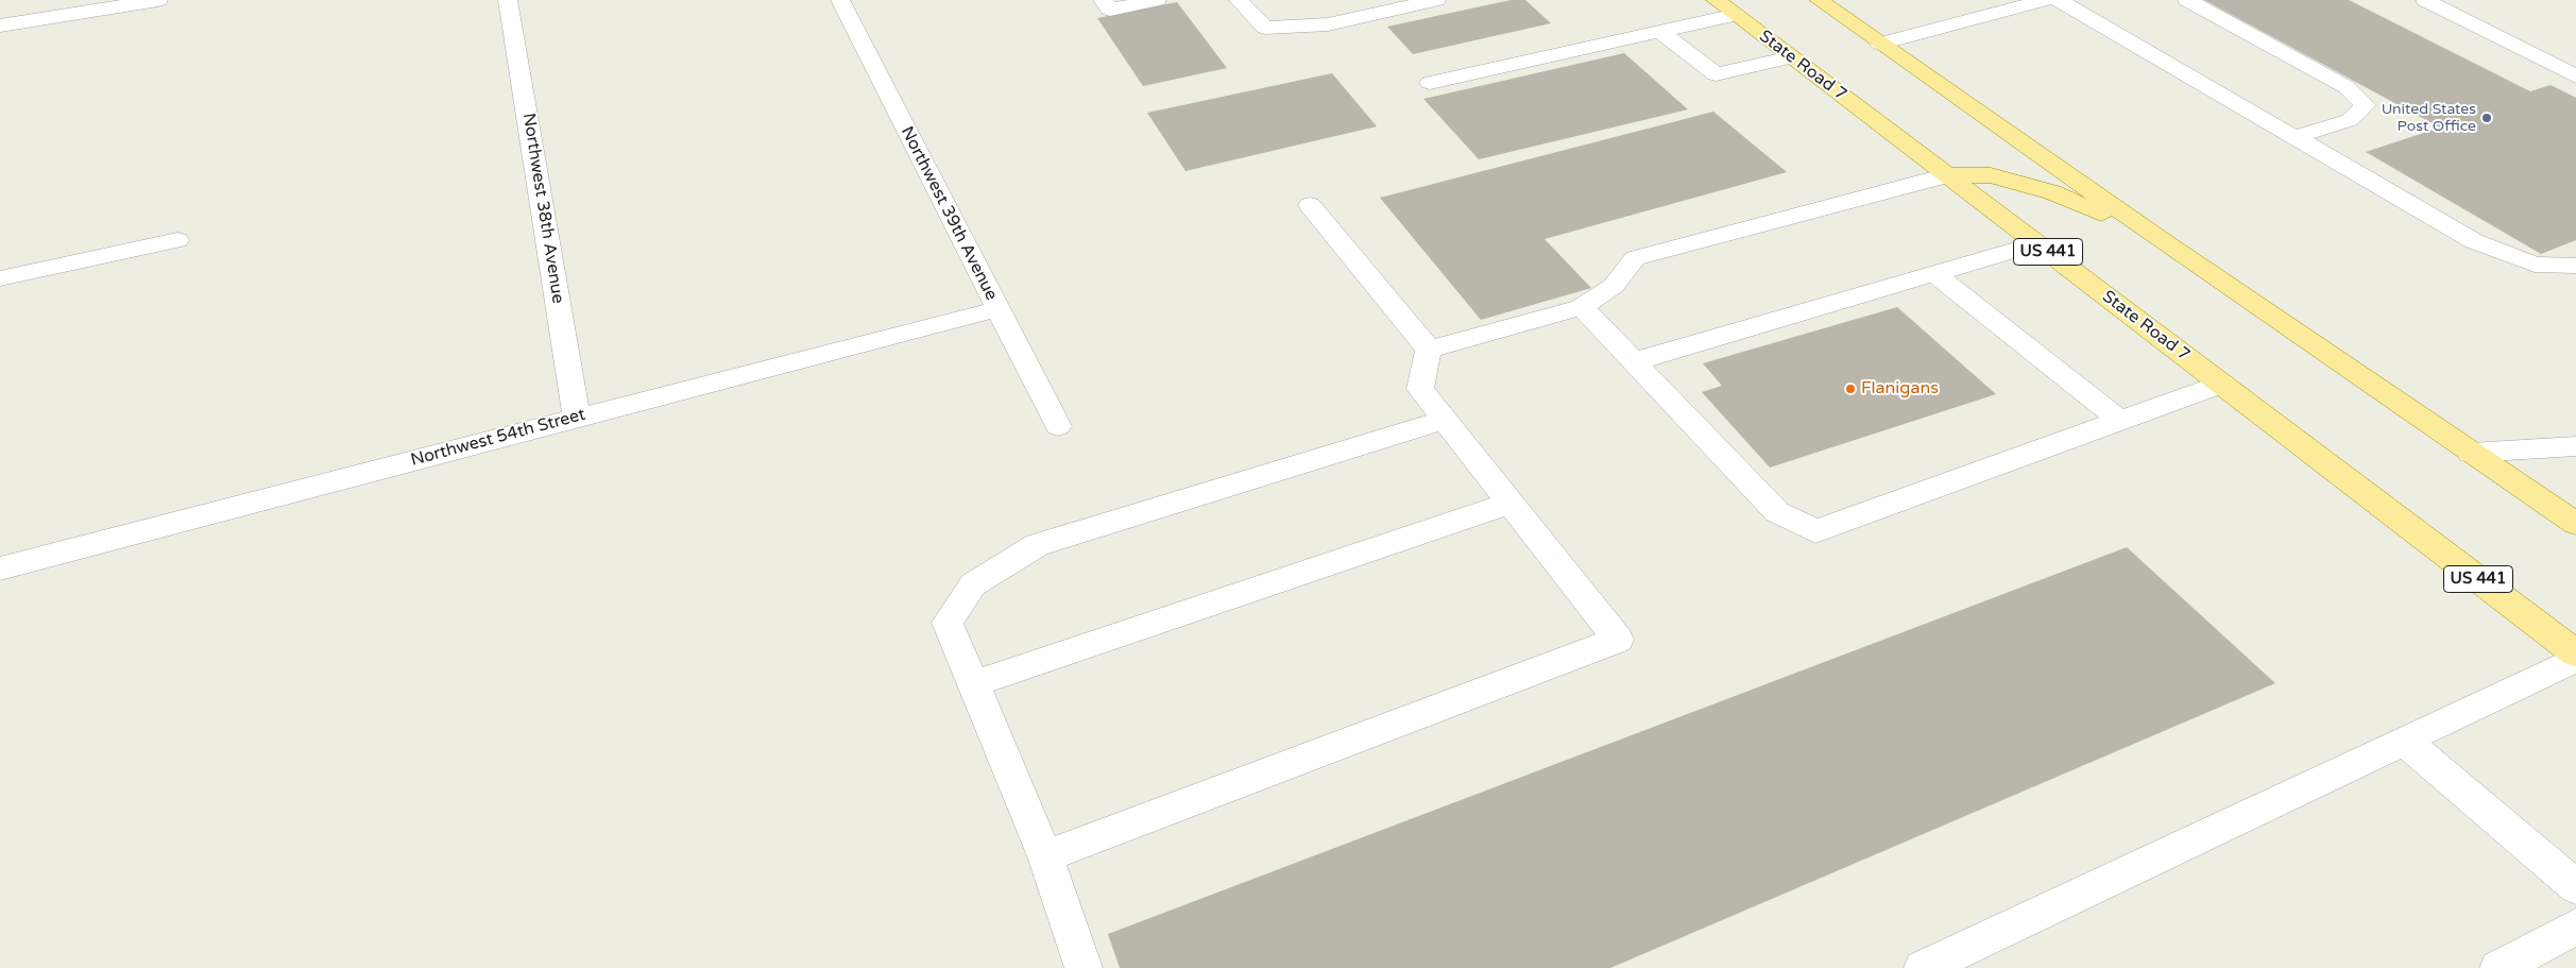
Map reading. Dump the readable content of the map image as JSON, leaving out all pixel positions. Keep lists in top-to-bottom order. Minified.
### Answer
{"streets":{"main road":["State Road 7","US 441"],"street":["Northwest 38th Avenue","Northwest 39th Avenue","Northwest 54th Street"]},"crossings":[["Northwest 38th Avenue","Northwest 54th Street"],["Northwest 39th Avenue","Northwest 54th Street"]],"places":["United States Post Office","Flanigans"]}
